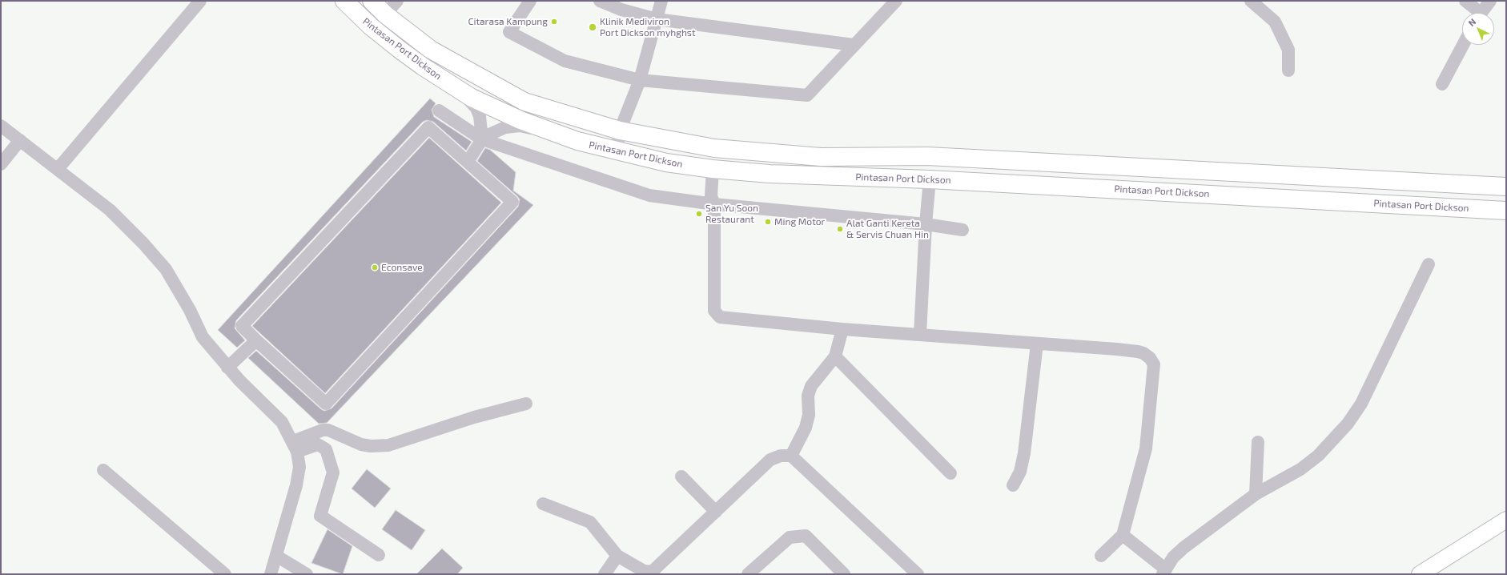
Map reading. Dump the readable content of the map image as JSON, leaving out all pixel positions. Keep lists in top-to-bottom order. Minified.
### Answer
{"streets":{"highway":["Pintasan Port Dickson"]},"places":["Citarasa Kampung","Klinik Mediviron Port Dickson myhghst","San Yu Soon Restaurant","Ming Motor","Alat Ganti Kereta & Servis Chuan Hin","Econsave"],"north":"top left"}
